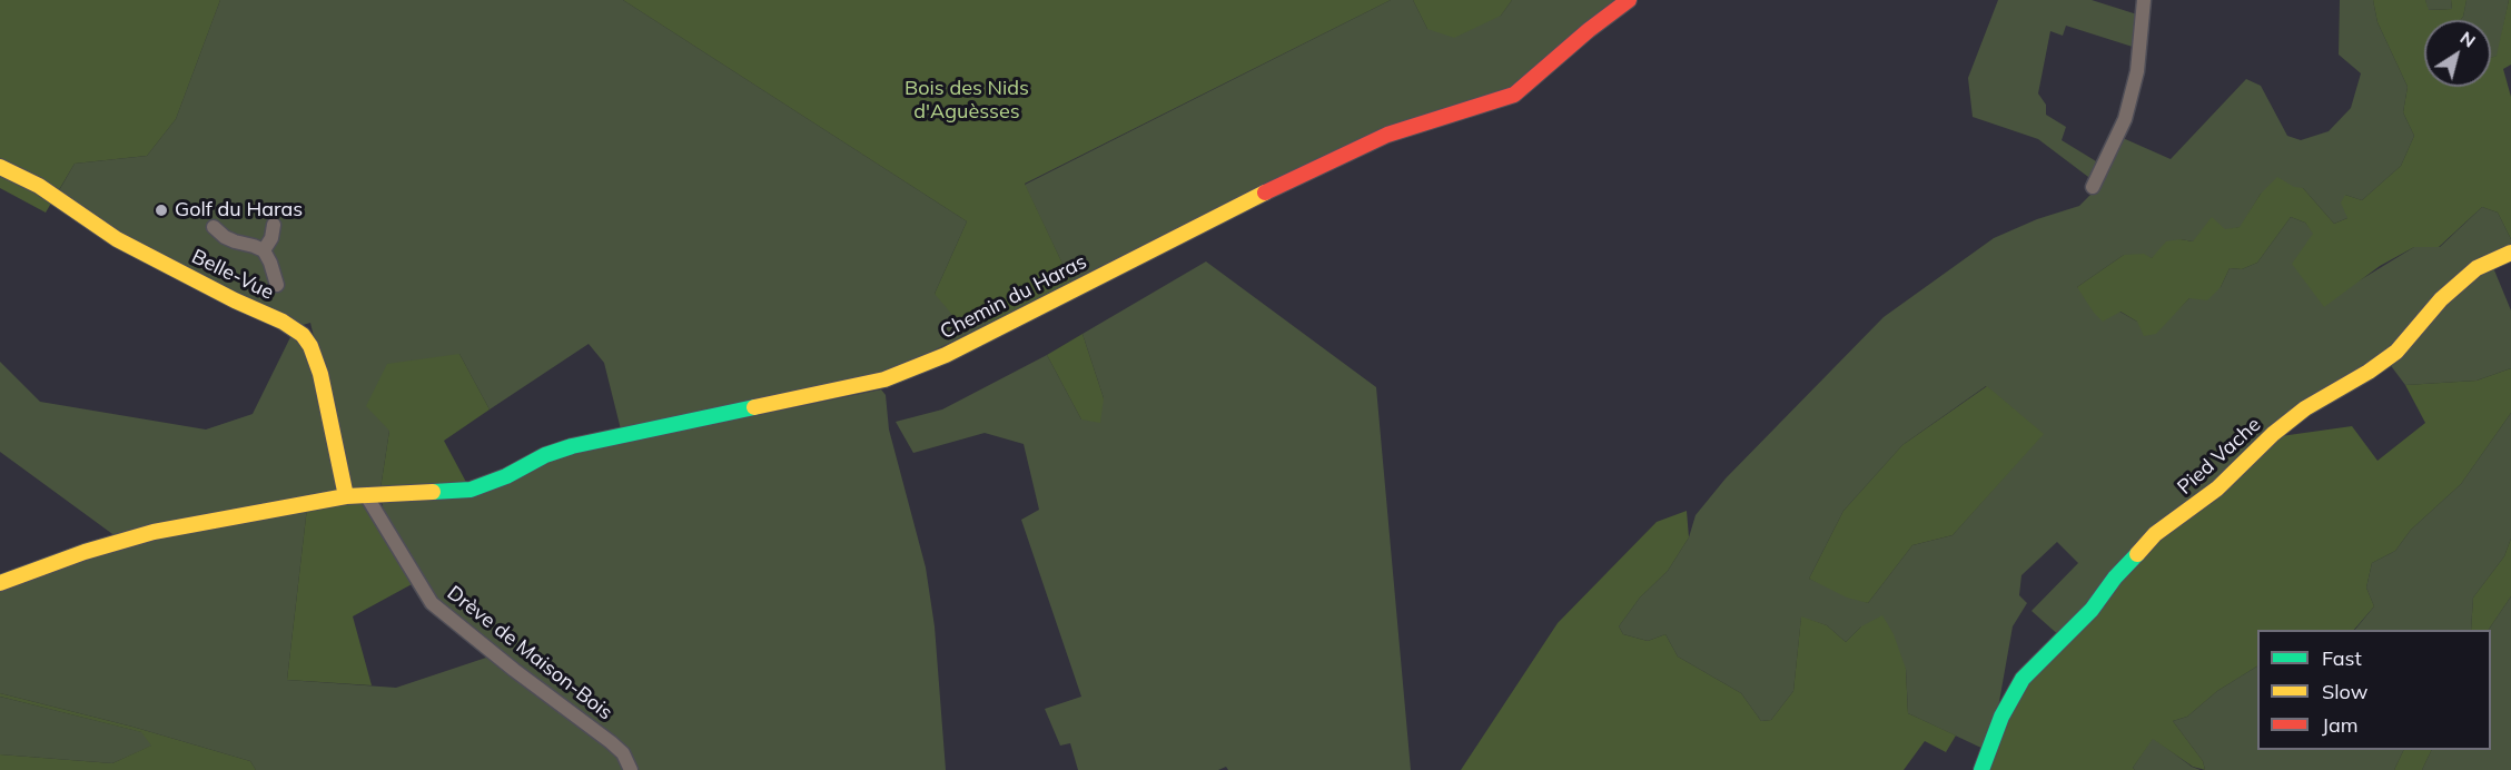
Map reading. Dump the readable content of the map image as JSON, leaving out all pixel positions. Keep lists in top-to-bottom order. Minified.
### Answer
{"streets":{"street":["Belle-Vue","Chemin du Haras","Pied Vache","Drève de Maison-Bois"]},"crossings":[["Chemin du Haras","Drève de Maison-Bois"]],"parks":["Bois des Nids d'Aguèsses"],"places":["Golf du Haras"],"legend":["Fast","Slow","Jam"],"north":"top right"}
